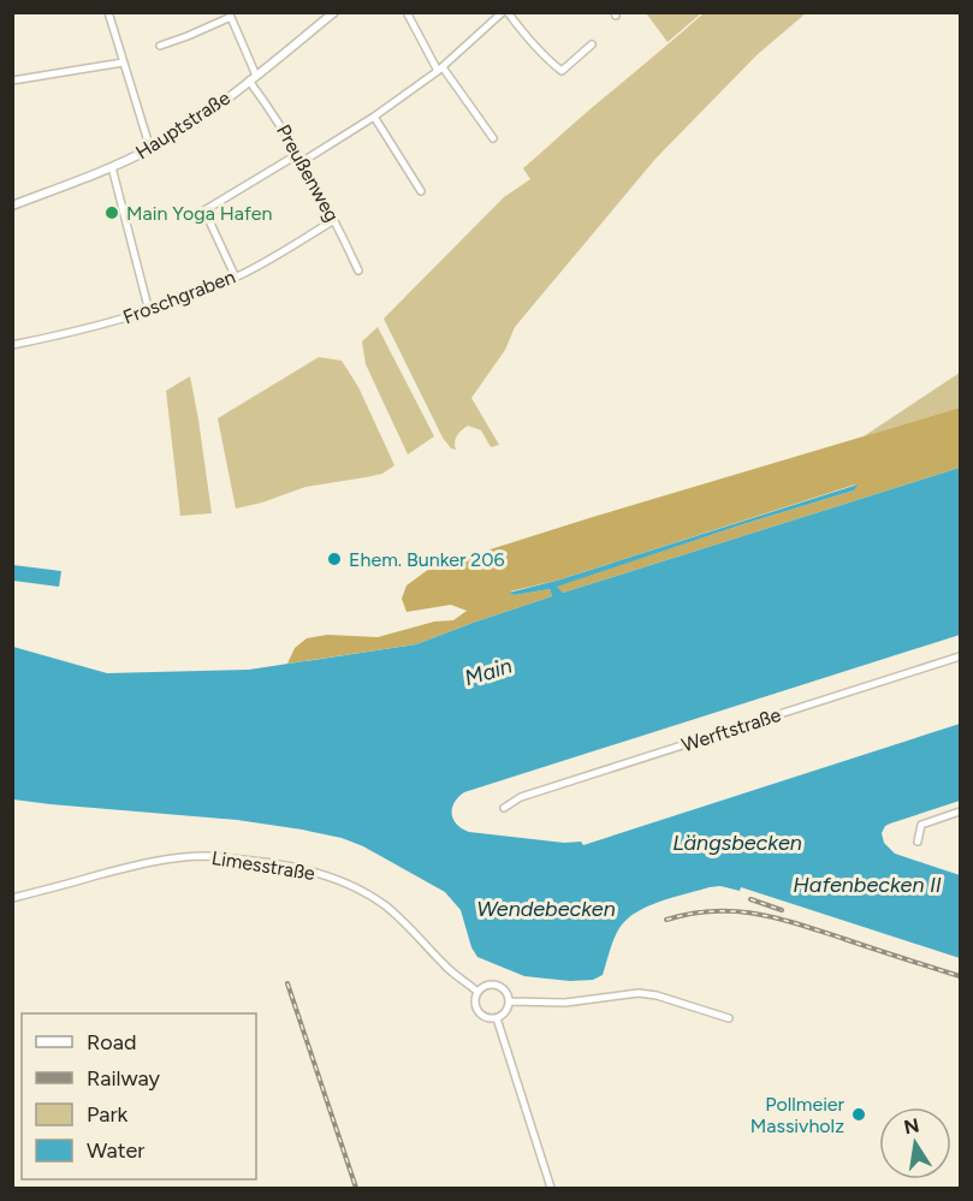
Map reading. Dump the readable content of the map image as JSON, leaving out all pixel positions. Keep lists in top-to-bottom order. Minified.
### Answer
{"streets":{"street":["Hauptstraße","Preußenweg","Froschgraben","Werftstraße","Limesstraße"]},"crossings":[["Hauptstraße","Preußenweg"],["Preußenweg","Froschgraben"]],"water":["Main","Längsbecken","Hafenbecken II","Wendebecken"],"places":["Main Yoga Hafen","Ehem. Bunker 206","Pollmeier Massivholz"],"legend":["Road","Railway","Park","Water"],"north":"top"}
